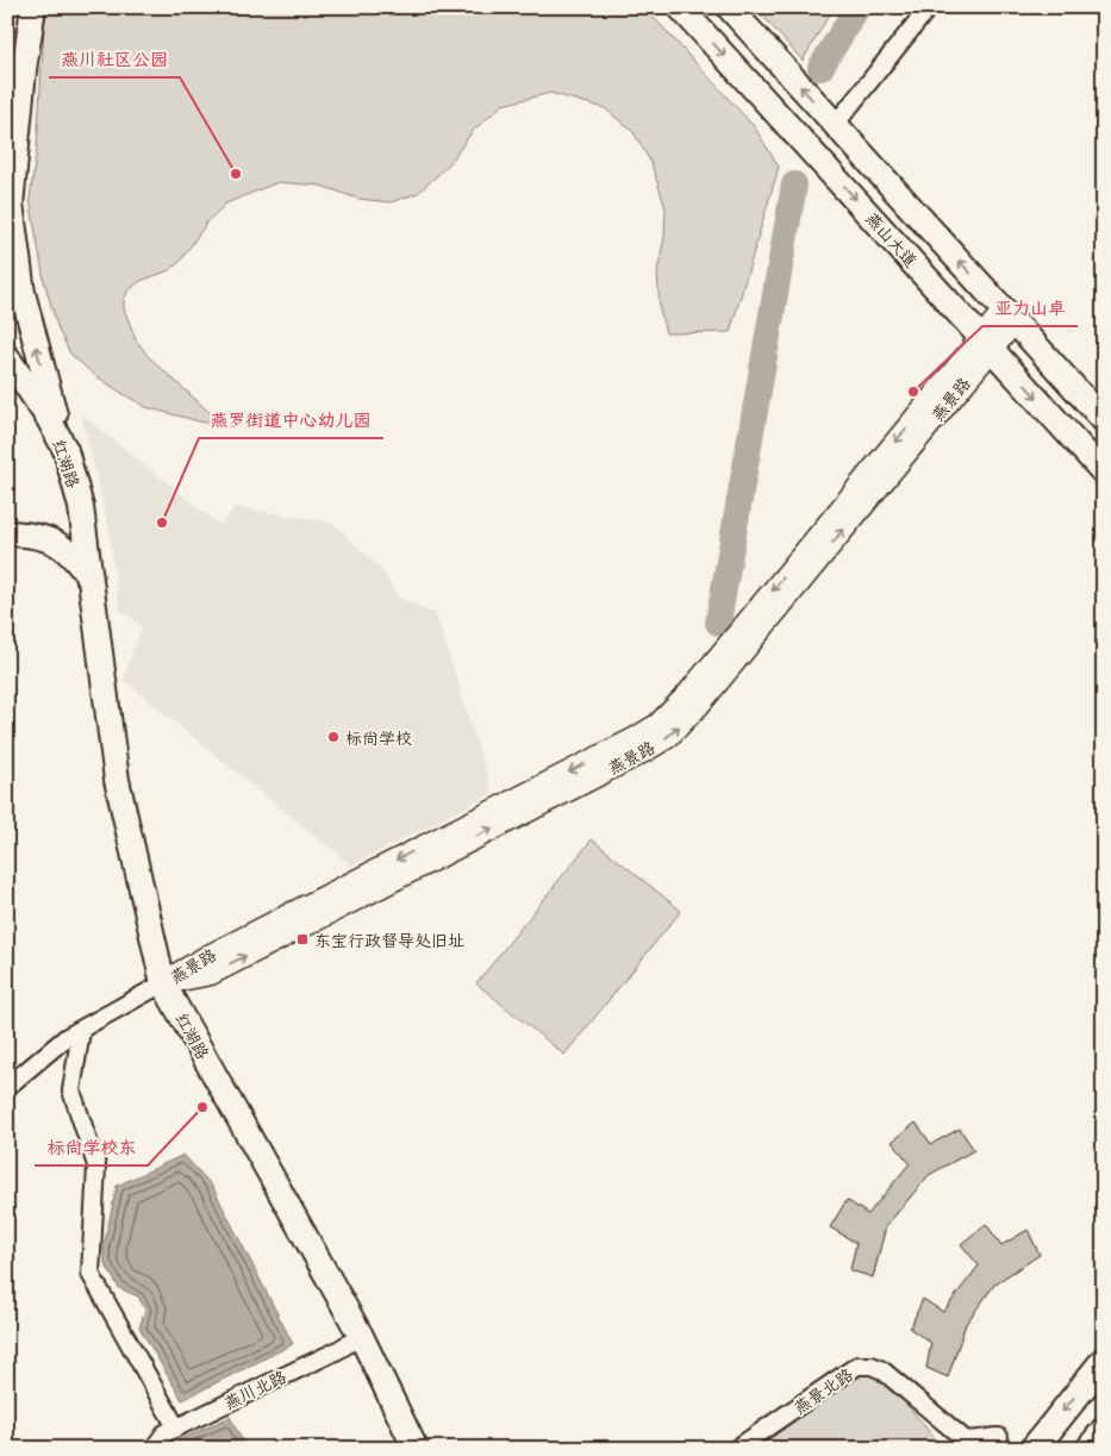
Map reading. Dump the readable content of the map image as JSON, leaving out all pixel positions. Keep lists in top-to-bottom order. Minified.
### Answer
{"streets":{"main road":["燕山大道","红湖路"],"street":["燕景路","燕川北路","燕景北路"]},"crossings":[["燕山大道","燕景路"],["燕景路","红湖路"],["红湖路","燕川北路"]],"places":{"other":["燕川社区公园","亚力山卓","燕罗街道中心幼儿园","标尚学校","标尚学校东"],"transit":["东宝行政督导处旧址"]}}
